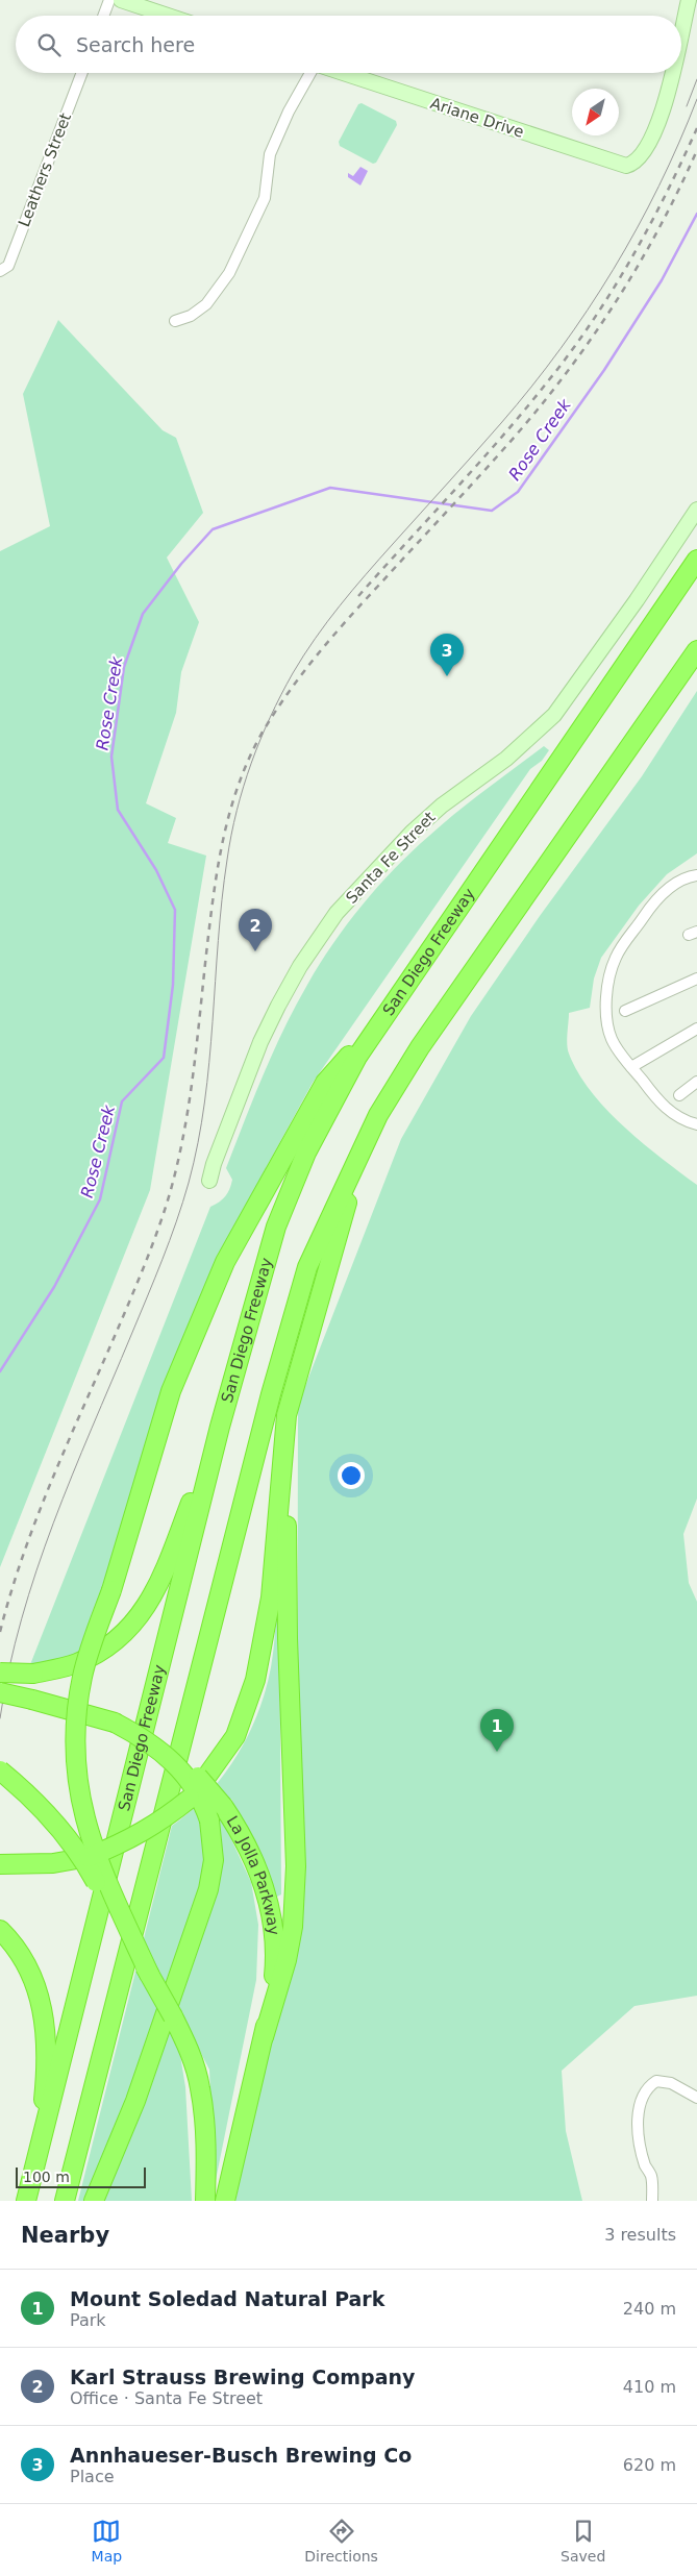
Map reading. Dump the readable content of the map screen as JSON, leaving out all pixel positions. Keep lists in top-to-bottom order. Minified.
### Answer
{"streets":{"highway":["San Diego Freeway","La Jolla Parkway"],"street":["Ariane Drive","Leathers Street","Santa Fe Street"]},"water":["Rose Creek"],"scale_bar":"100 m","north":"bottom left","page":{"search":"Search here","pins":["3","2","1"],"scale":"100 m","heading":["Nearby","3 results"],"list":[{"mark":"1","name":"Mount Soledad Natural Park","note":"Park","value":"240 m"},{"mark":"2","name":"Karl Strauss Brewing Company","note":"Office · Santa Fe Street","value":"410 m"},{"mark":"3","name":"Annhaueser-Busch Brewing Co","note":"Place","value":"620 m"}],"nav":["Map","Directions","Saved"]}}
